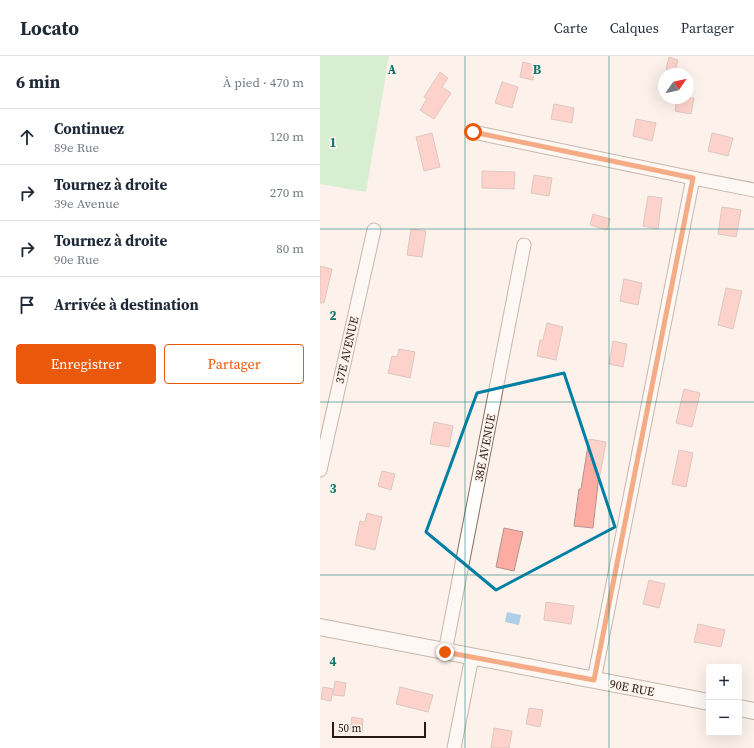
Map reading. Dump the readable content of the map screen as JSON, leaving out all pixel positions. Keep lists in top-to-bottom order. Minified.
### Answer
{"streets":{"street":["37E AVENUE","38E AVENUE","90E RUE"]},"crossings":[["38E AVENUE","90E RUE"]],"scale_bar":"50 m","north":"top right","page":{"header":"Locato","nav":["Carte","Calques","Partager"],"heading":["6 min","À pied · 470 m"],"list":[["Continuez","89e Rue","120 m"],["Tournez à droite","39e Avenue","270 m"],["Tournez à droite","90e Rue","80 m"],"Arrivée à destination"],"buttons":["Enregistrer","Partager"],"map_buttons":["+","−"],"scale":"50 m"},"grid":{"columns":["A","B"],"rows":["1","2","3","4"]}}
